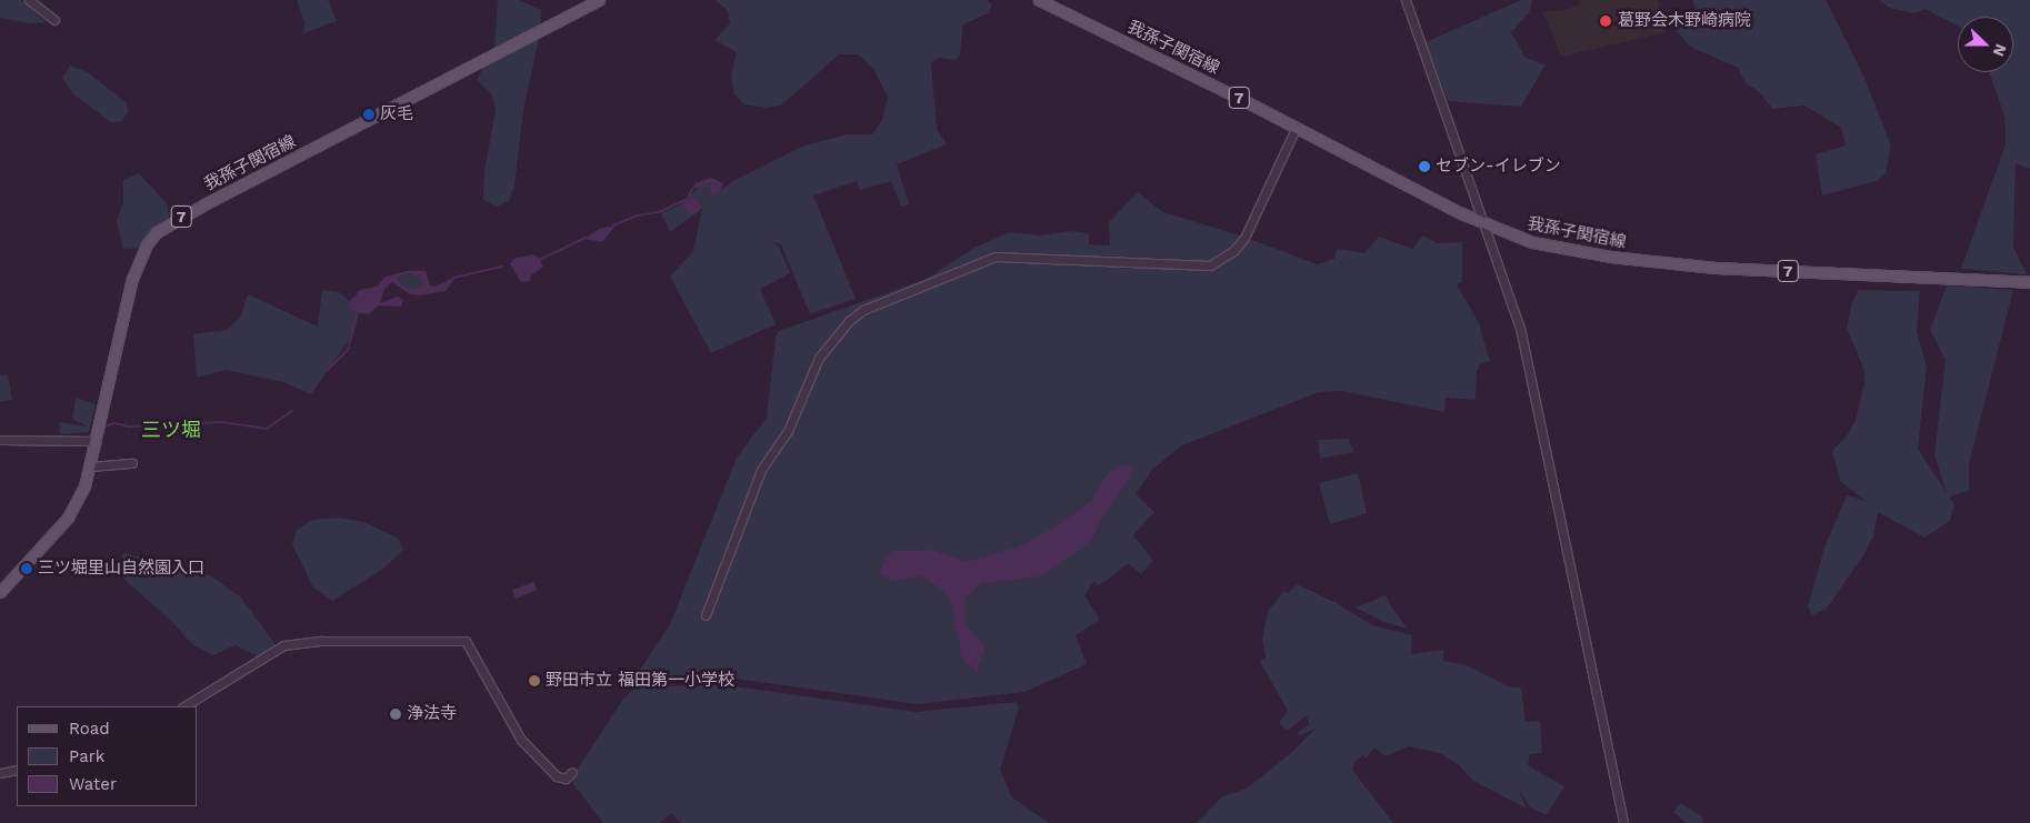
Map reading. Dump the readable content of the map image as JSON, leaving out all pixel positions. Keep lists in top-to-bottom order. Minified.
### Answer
{"streets":{"main road":["我孫子関宿線","7"]},"districts":["三ツ堀"],"places":["葛野会木野崎病院","灰毛","セブン-イレブン","三ツ堀里山自然園入口","野田市立 福田第一小学校","浄法寺"],"legend":["Road","Park","Water"],"north":"right"}
